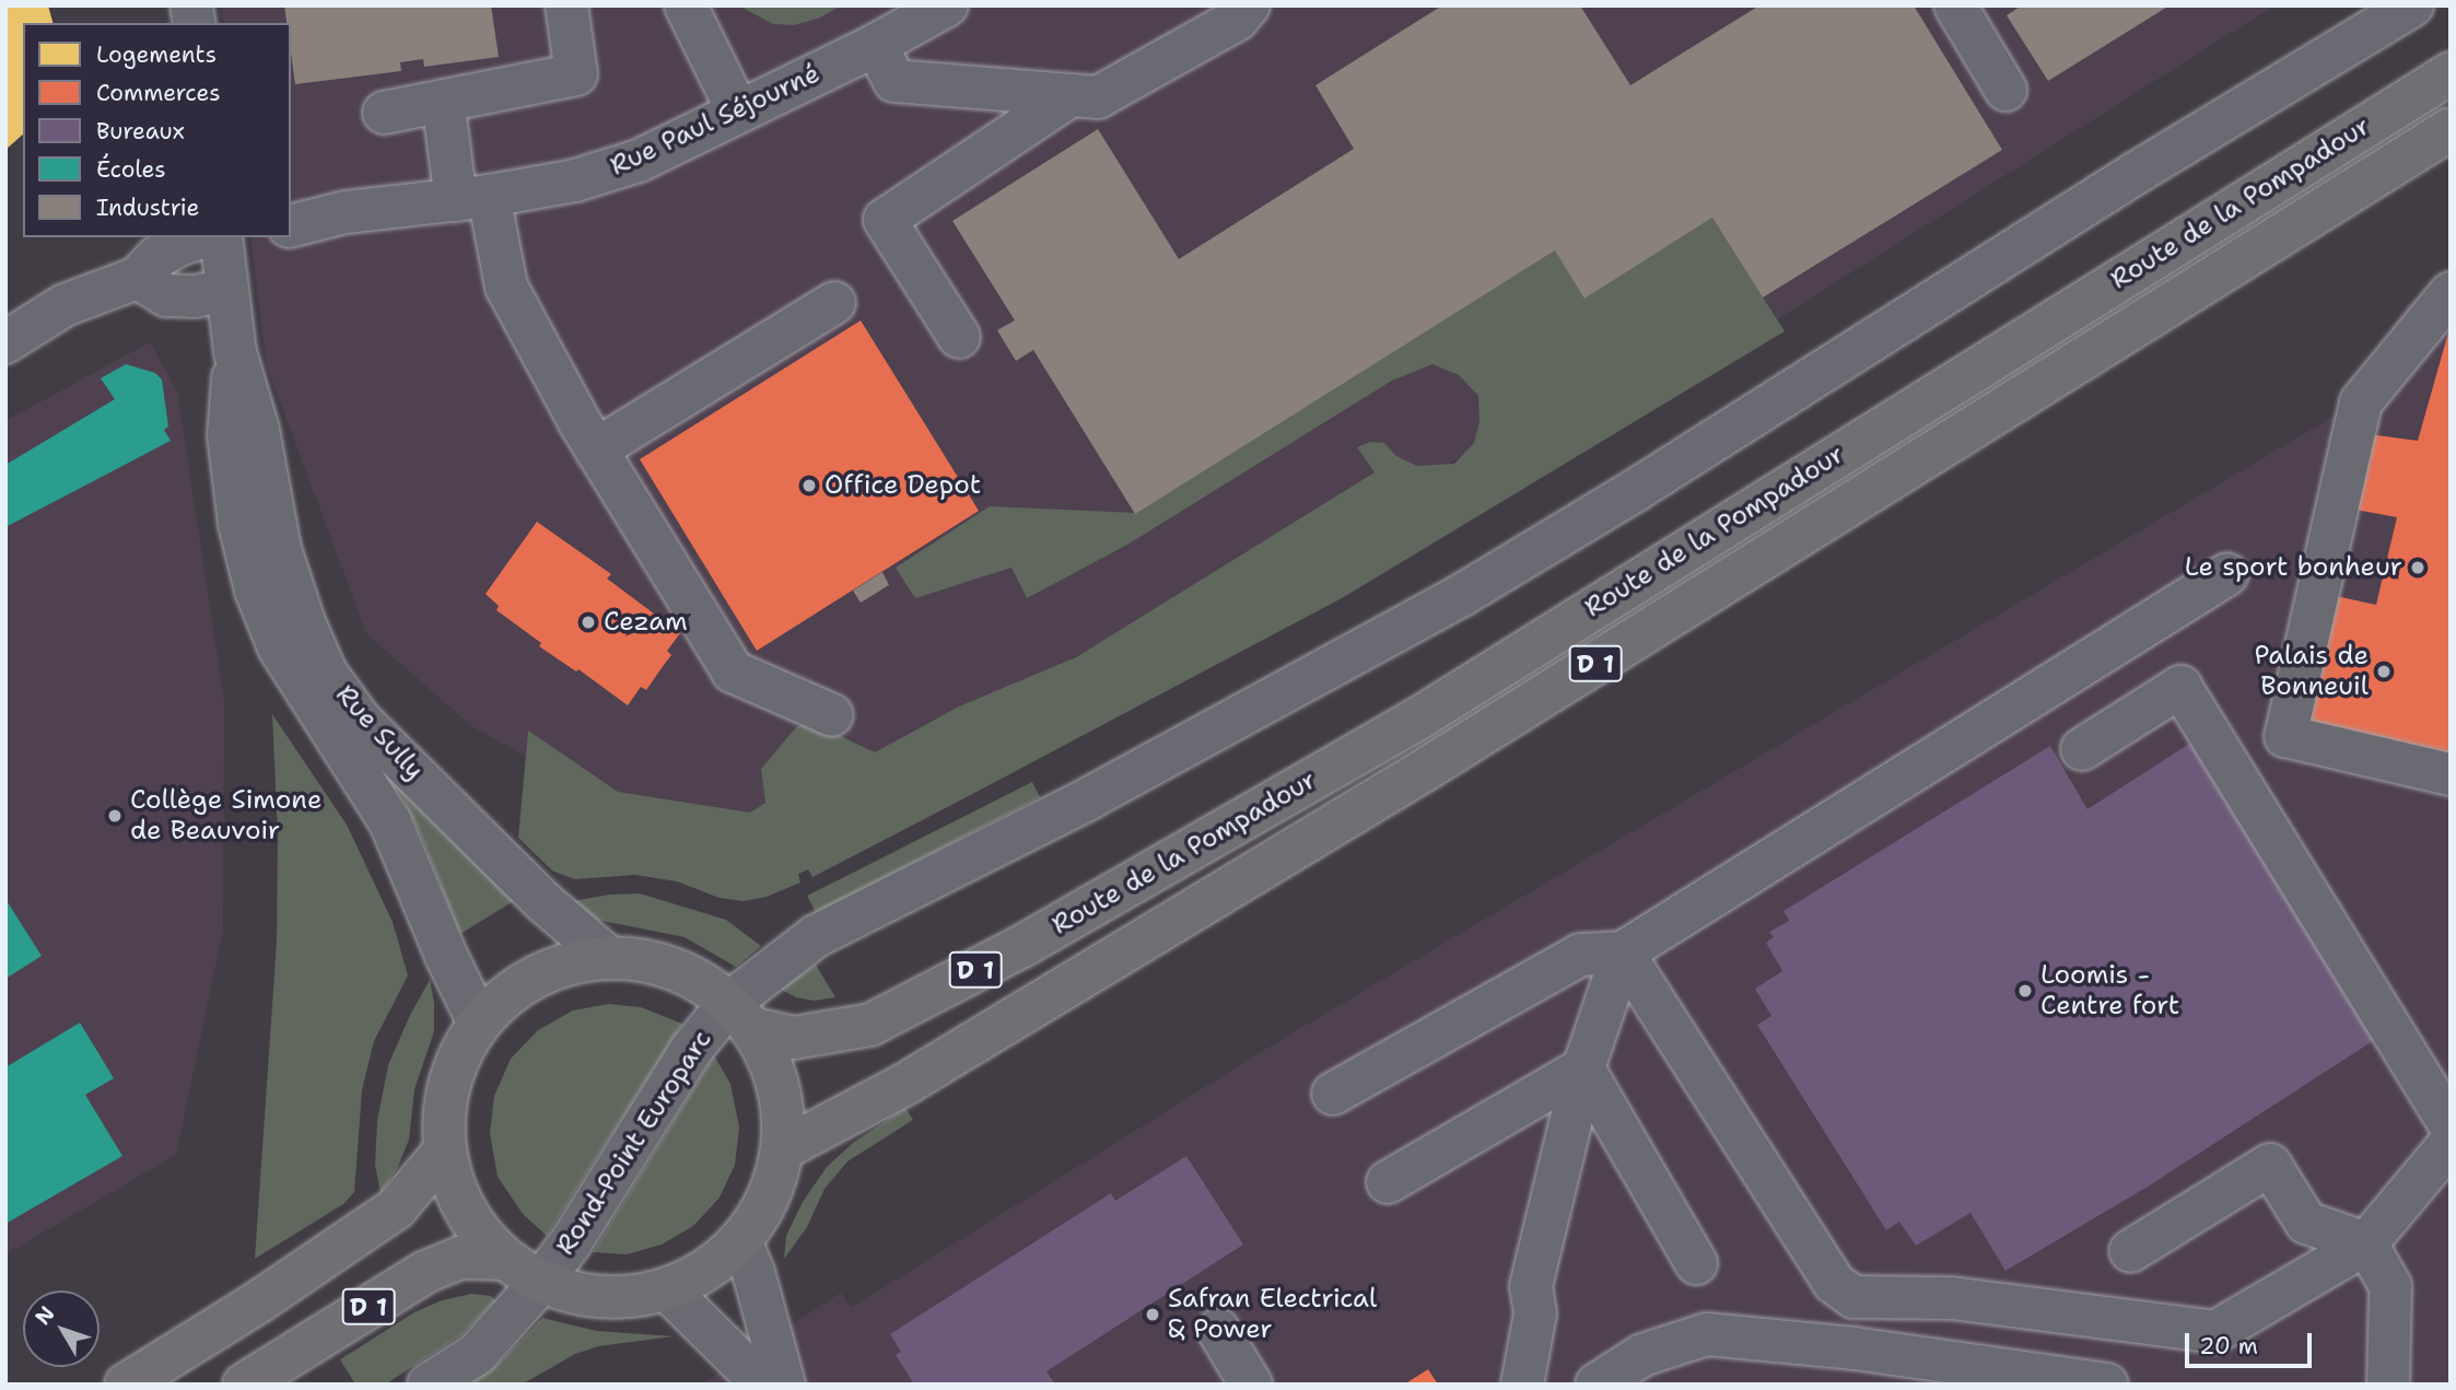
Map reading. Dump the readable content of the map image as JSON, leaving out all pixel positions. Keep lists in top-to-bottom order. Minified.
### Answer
{"streets":{"main road":["Route de la Pompadour","D 1","Rond-Point Europarc"],"street":["Rue Paul Séjourné","Rue Sully"]},"crossings":[["Route de la Pompadour","Rond-Point Europarc"],["D 1","Rond-Point Europarc"],["Rue Sully","Rond-Point Europarc"]],"places":["Office Depot","Le sport bonheur","Cezam","Palais de Bonneuil","Collège Simone de Beauvoir","Loomis - Centre fort","Safran Electrical & Power"],"legend":["Logements","Commerces","Bureaux","Écoles","Industrie"],"scale_bar":"20 m","north":"top left"}
